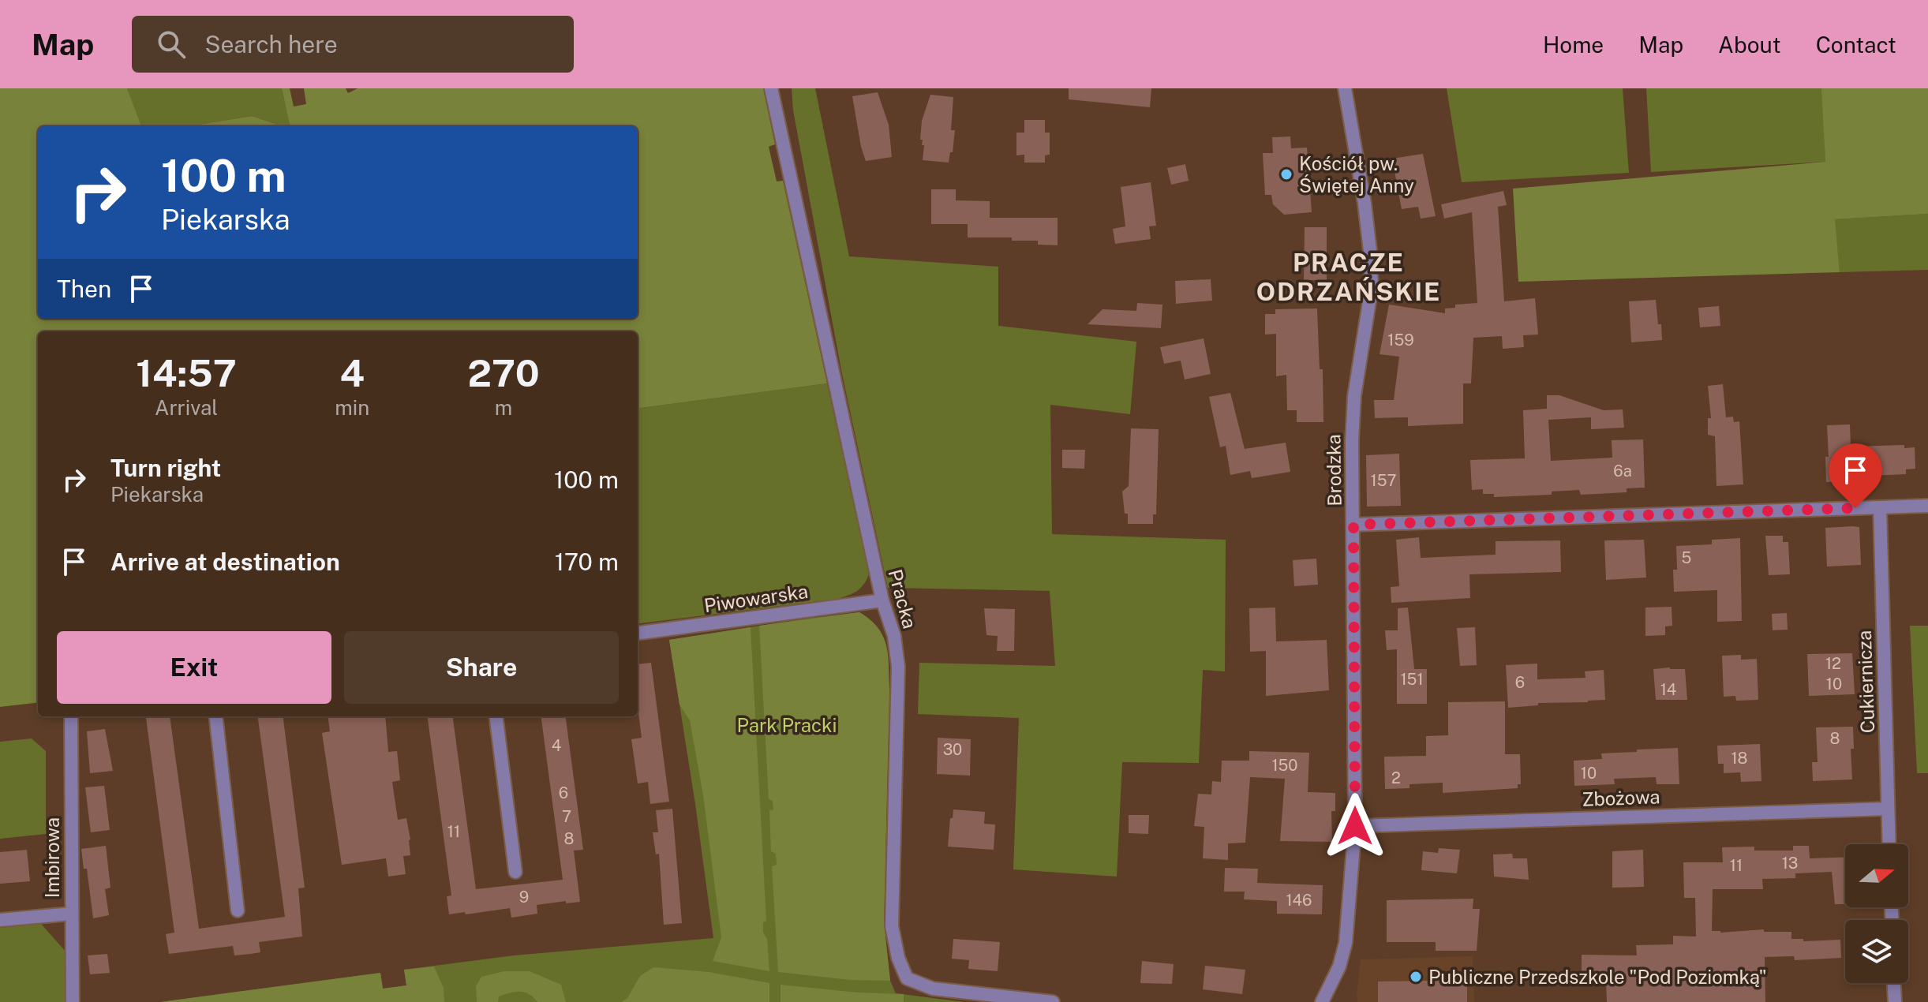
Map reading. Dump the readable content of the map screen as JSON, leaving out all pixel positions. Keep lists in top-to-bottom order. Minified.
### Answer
{"streets":{"street":["Brodzka","Piwowarska","Pracka","Cukiernicza","Zbożowa","Imbirowa"]},"crossings":[["Brodzka","Zbożowa"],["Piwowarska","Pracka"],["Cukiernicza","Zbożowa"]],"districts":["PRACZE ODRZAŃSKIE"],"parks":["Park Pracki"],"places":["Kościół pw. Świętej Anny","Publiczne Przedszkole \"Pod Poziomką\""],"house_numbers":["159","6a","157","5","12","151","6","10","14","8","4","30","18","150","10","2","6","7","11","8","13","11","9","146"],"north":"right","page":{"header":"Map","search":"Search here","nav":["Home","Map","About","Contact"],"turn":["100 m","Piekarska"],"then":"Then","eta":["14:57","Arrival","4","min","270","m"],"list":[{"name":"Turn right","note":"Piekarska","value":"100 m"},{"name":"Arrive at destination","value":"170 m"}],"buttons":["Exit","Share"]}}
